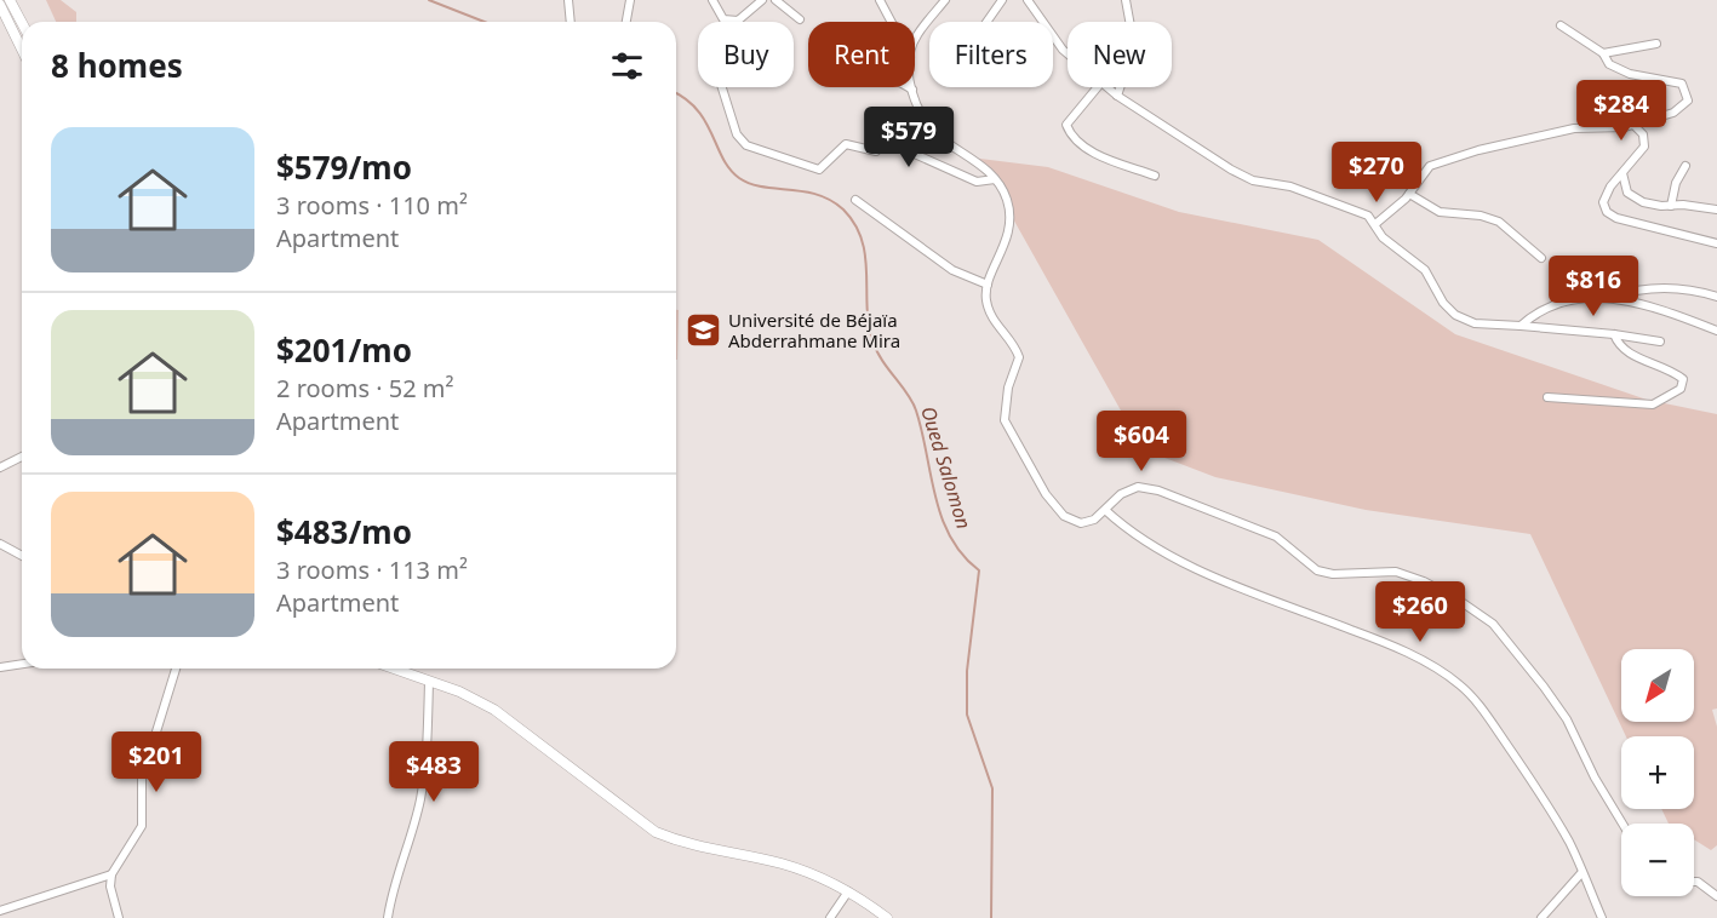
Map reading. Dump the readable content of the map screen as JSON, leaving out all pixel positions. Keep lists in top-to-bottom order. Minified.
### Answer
{"water":["Oued Salomon"],"places":{"school or university":["Université de Béjaïa Abderrahmane Mira"]},"north":"bottom left","page":{"chip":["Buy","Rent","Filters","New"],"heading":"8 homes","price":["$284","$579","$270","$816","$604","$260","$201","$483"],"list":[{"name":"$579/mo","note":"3 rooms · 110 m² · Apartment"},{"name":"$201/mo","note":"2 rooms · 52 m² · Apartment"},{"name":"$483/mo","note":"3 rooms · 113 m² · Apartment"}],"map_buttons":["+","−"]}}
